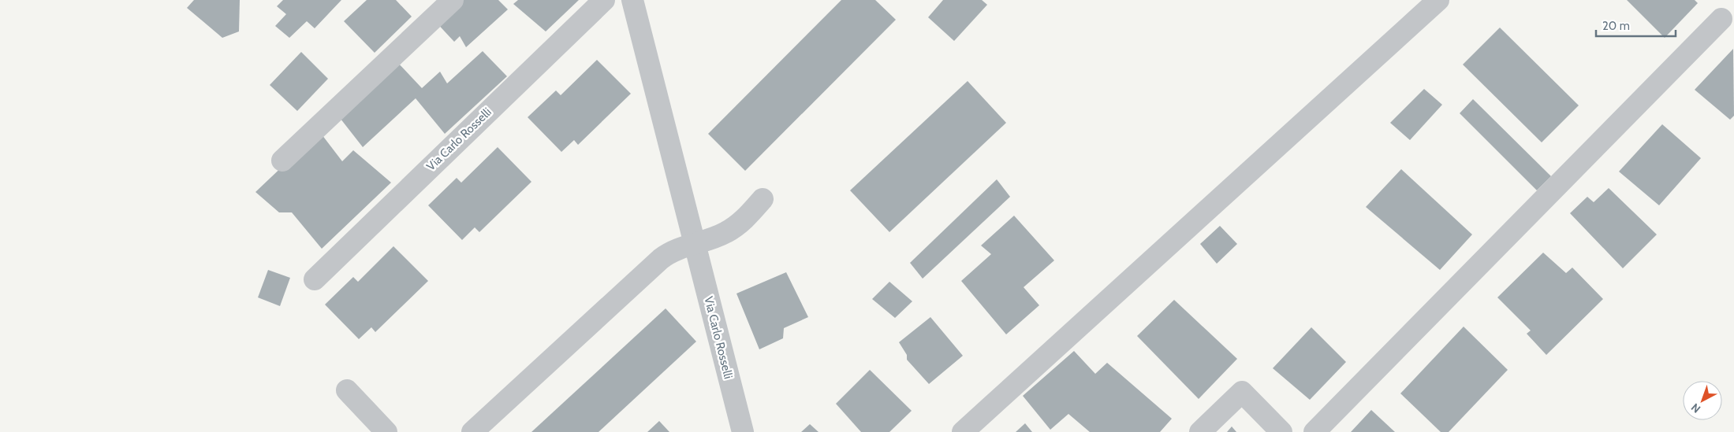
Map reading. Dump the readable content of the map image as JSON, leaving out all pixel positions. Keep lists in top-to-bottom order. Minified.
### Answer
{"streets":{"street":["Via Carlo Rosselli"]},"scale_bar":"20 m","north":"bottom left"}
